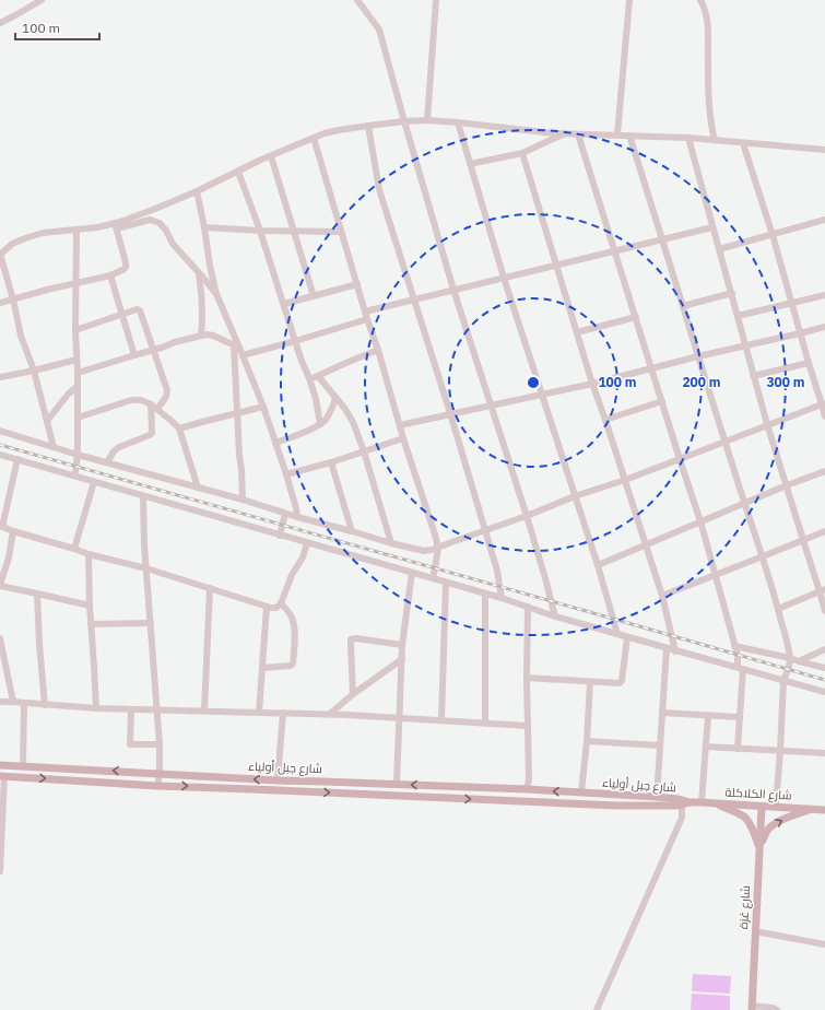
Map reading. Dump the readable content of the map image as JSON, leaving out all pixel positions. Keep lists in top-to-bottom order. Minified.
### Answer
{"streets":{"main road":["شارع جبل أولياء","شارع الكلاكلة","شارع غزة"]},"crossings":[["شارع جبل أولياء","شارع الكلاكلة"],["شارع الكلاكلة","شارع غزة"]],"scale_bar":"100 m","rings":["100 m","200 m","300 m"]}
